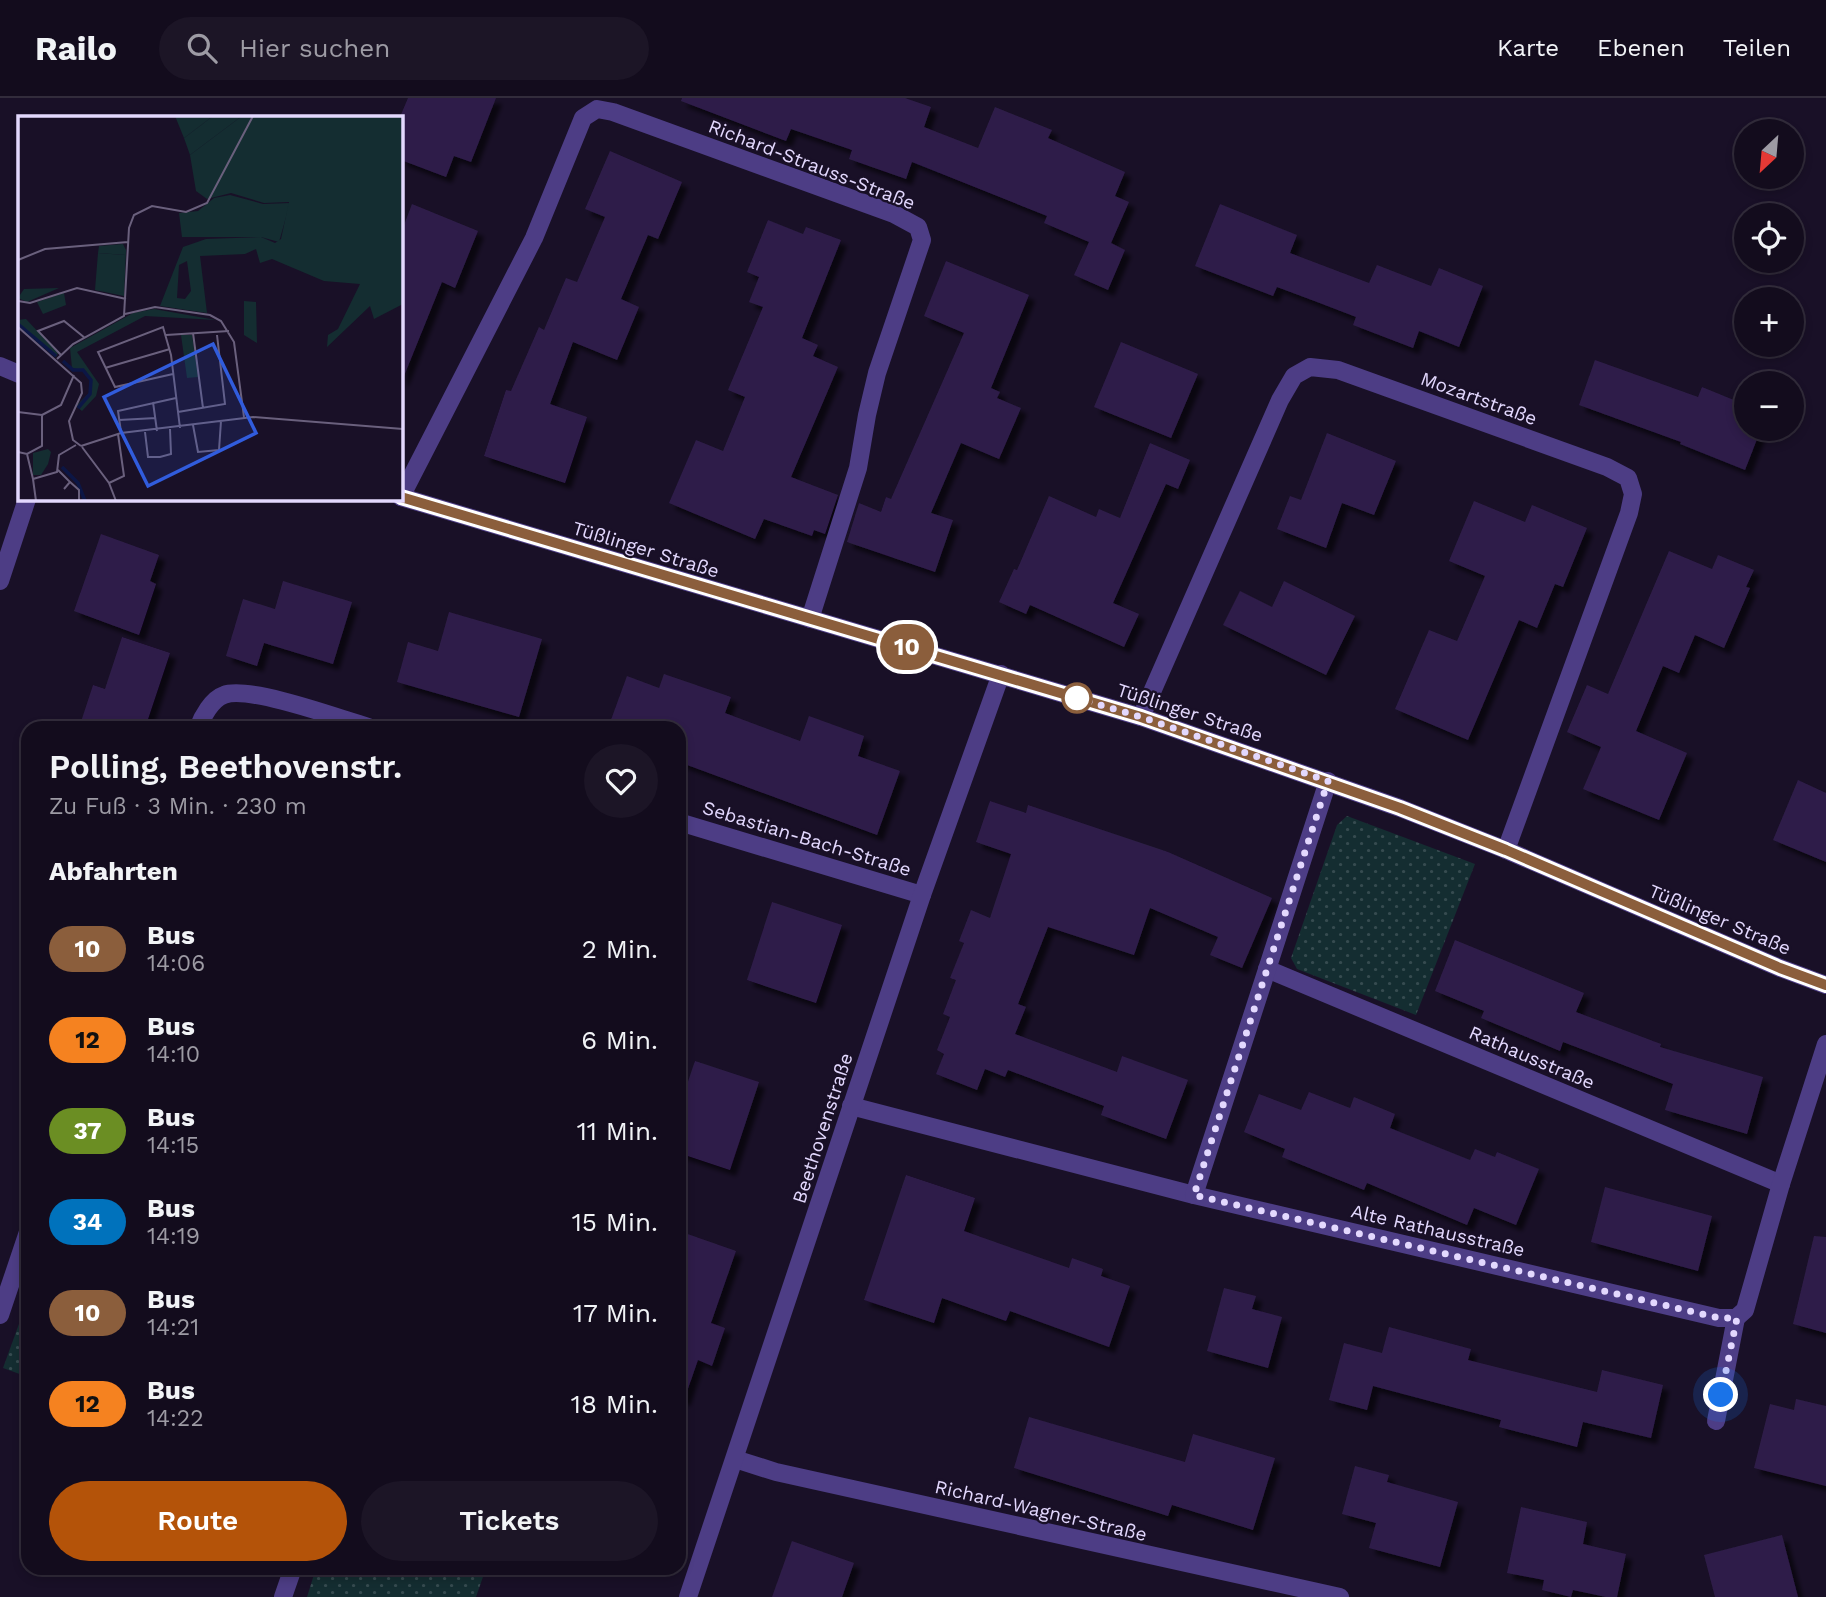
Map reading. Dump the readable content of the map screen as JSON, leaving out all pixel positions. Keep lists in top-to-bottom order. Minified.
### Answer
{"streets":{"street":["Richard-Strauss-Straße","Mozartstraße","Tüßlinger Straße","Sebastian-Bach-Straße","Rathausstraße","Beethovenstraße","Alte Rathausstraße","Richard-Wagner-Straße"]},"crossings":[["Richard-Strauss-Straße","Tüßlinger Straße"],["Mozartstraße","Tüßlinger Straße"],["Tüßlinger Straße","Beethovenstraße"],["Sebastian-Bach-Straße","Beethovenstraße"],["Beethovenstraße","Alte Rathausstraße"],["Beethovenstraße","Richard-Wagner-Straße"]],"lines":["bus line 10"],"north":"bottom left","page":{"header":"Railo","search":"Hier suchen","nav":["Karte","Ebenen","Teilen"],"on_map":"10","map_buttons":["+","−"],"heading":[["Polling, Beethovenstr.","Zu Fuß · 3 Min. · 230 m"],"Abfahrten"],"list":[{"mark":"10","name":"Bus","note":"14:06","value":"2 Min."},{"mark":"12","name":"Bus","note":"14:10","value":"6 Min."},{"mark":"37","name":"Bus","note":"14:15","value":"11 Min."},{"mark":"34","name":"Bus","note":"14:19","value":"15 Min."},{"mark":"10","name":"Bus","note":"14:21","value":"17 Min."},{"mark":"12","name":"Bus","note":"14:22","value":"18 Min."}],"buttons":["Route","Tickets"]}}
